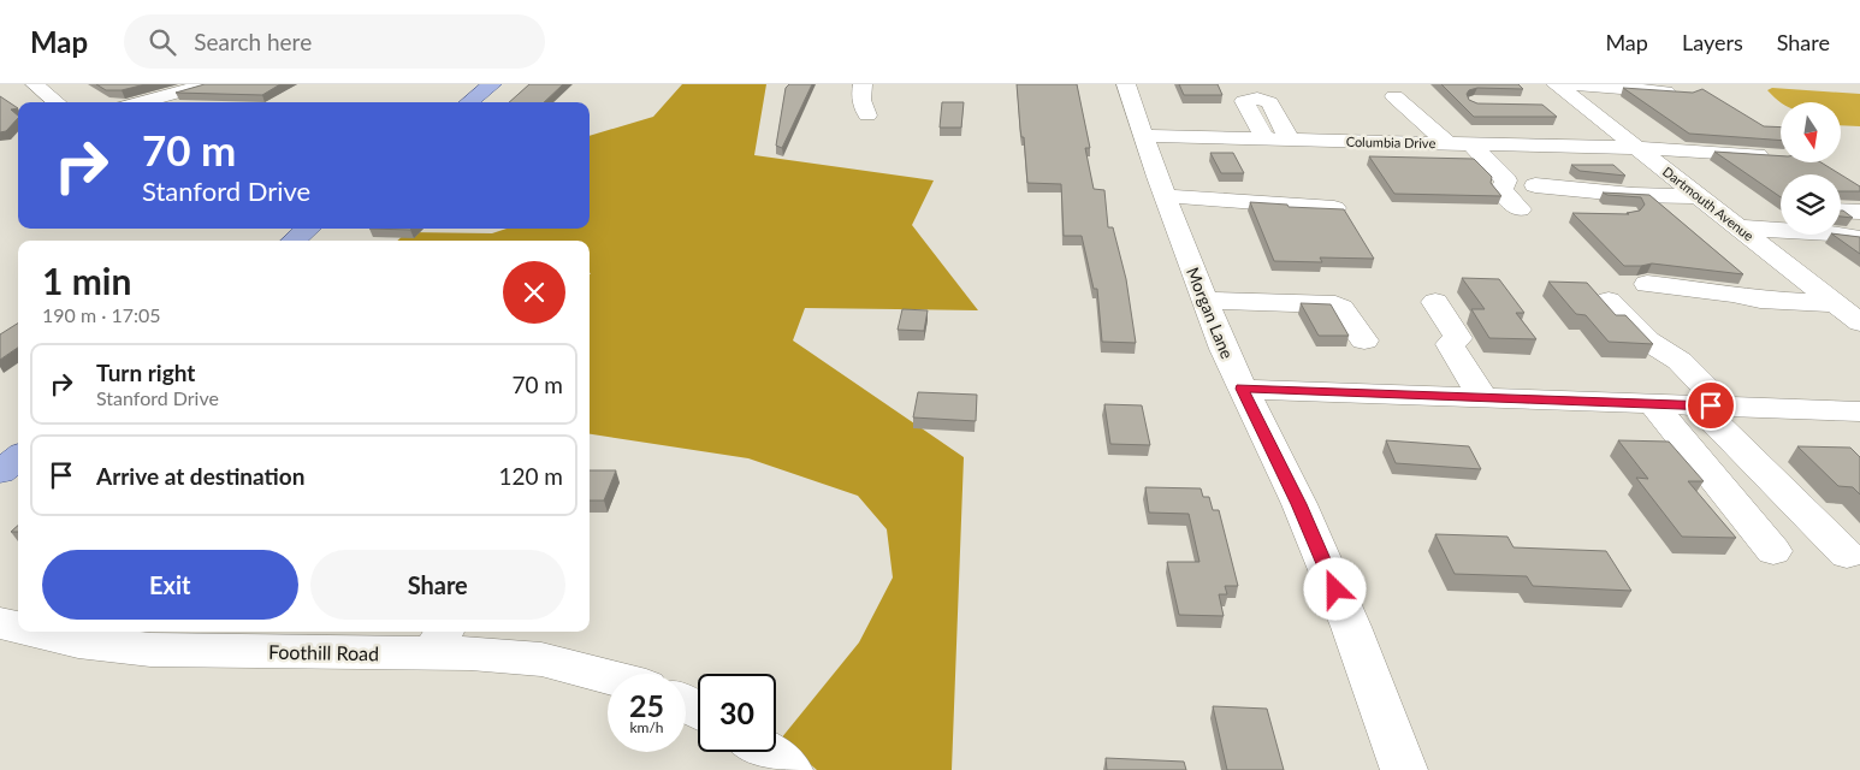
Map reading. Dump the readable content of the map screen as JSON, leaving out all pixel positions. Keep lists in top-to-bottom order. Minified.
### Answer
{"streets":{"street":["Columbia Drive","Dartmouth Avenue","Morgan Lane","Foothill Road"]},"crossings":[["Columbia Drive","Dartmouth Avenue"],["Columbia Drive","Morgan Lane"]],"north":"bottom","page":{"header":"Map","search":"Search here","nav":["Map","Layers","Share"],"turn":["70 m","Stanford Drive"],"heading":["1 min","190 m · 17:05"],"list":[{"name":"Turn right","note":"Stanford Drive","value":"70 m"},{"name":"Arrive at destination","value":"120 m"}],"buttons":["Exit","Share"],"speed":"25 km/h","limit":"30"}}
